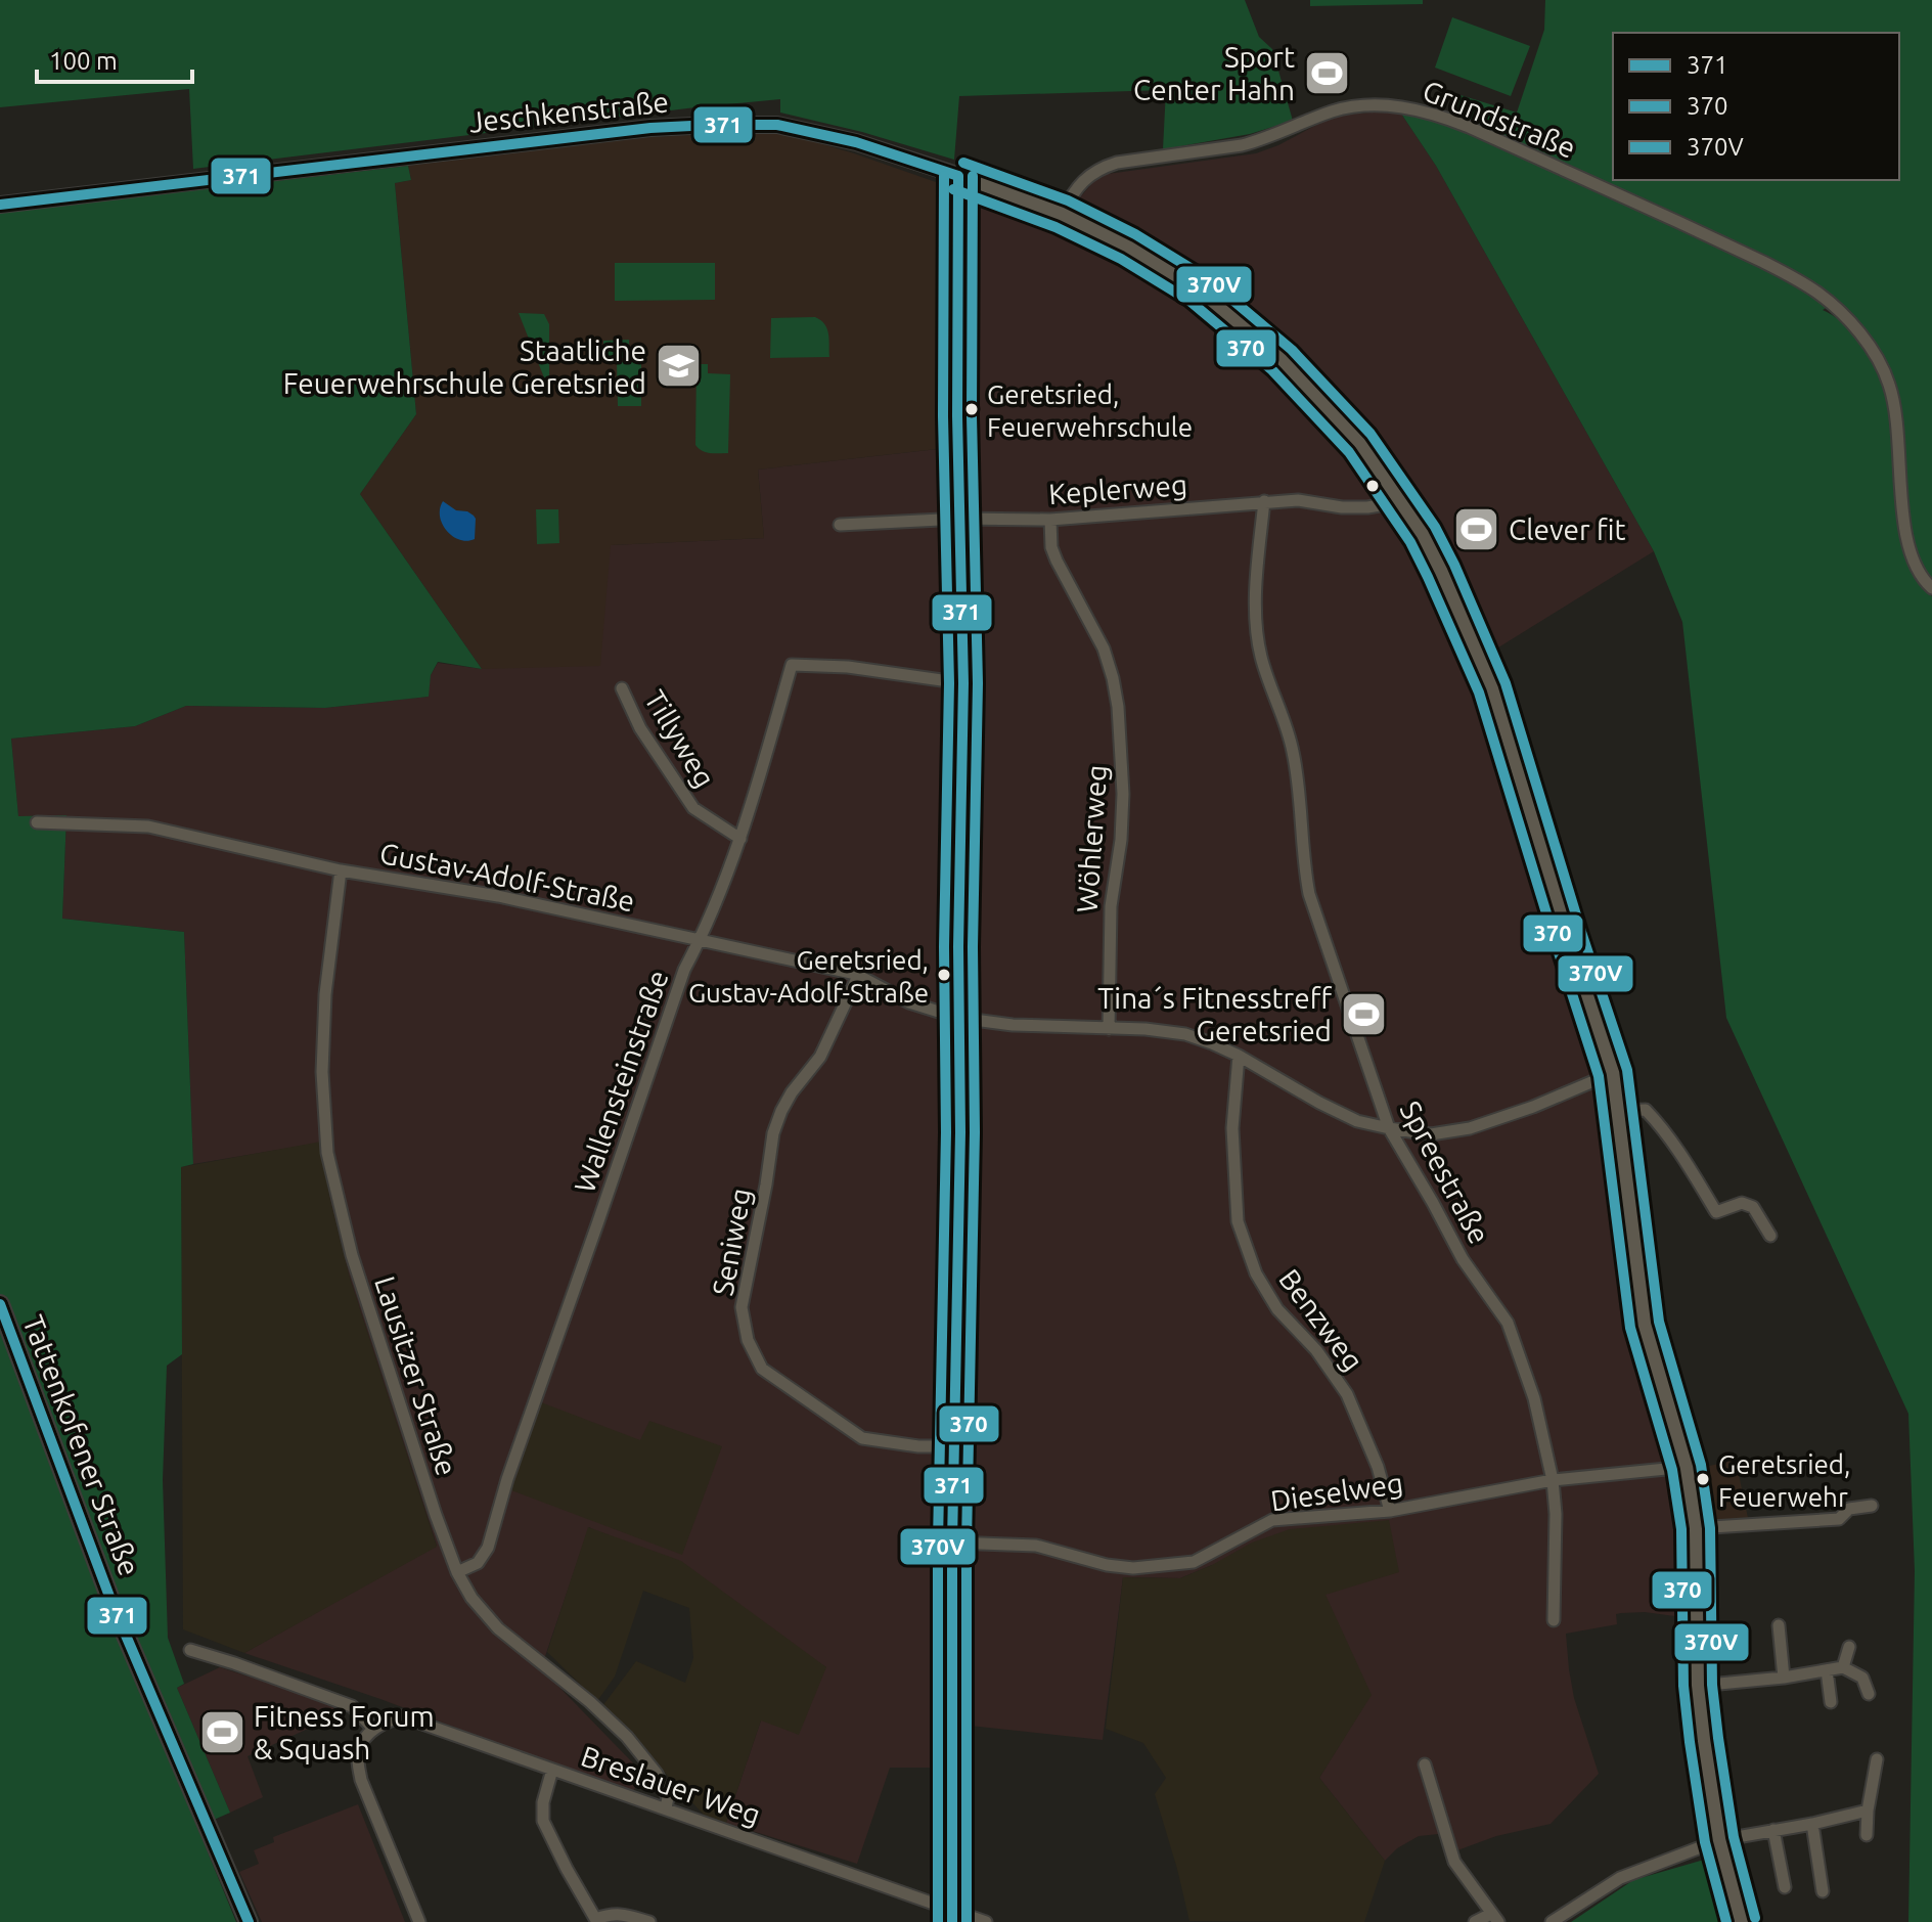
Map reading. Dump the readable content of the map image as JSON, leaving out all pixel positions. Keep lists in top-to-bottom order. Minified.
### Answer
{"streets":{"main road":["Tattenkofener Straße"],"street":["Jeschkenstraße","Grundstraße","Keplerweg","Tillyweg","Wöhlerweg","Gustav-Adolf-Straße","Wallensteinstraße","Spreestraße","Seniweg","Benzweg","Lausitzer Straße","Dieselweg","Breslauer Weg"]},"crossings":[["Jeschkenstraße","Grundstraße"],["Jeschkenstraße","Keplerweg"],["Jeschkenstraße","Gustav-Adolf-Straße"],["Jeschkenstraße","Dieselweg"],["Keplerweg","Wöhlerweg"],["Keplerweg","Spreestraße"],["Tillyweg","Wallensteinstraße"],["Wöhlerweg","Gustav-Adolf-Straße"],["Gustav-Adolf-Straße","Wallensteinstraße"],["Gustav-Adolf-Straße","Spreestraße"],["Gustav-Adolf-Straße","Seniweg"],["Gustav-Adolf-Straße","Benzweg"],["Gustav-Adolf-Straße","Lausitzer Straße"],["Wallensteinstraße","Lausitzer Straße"],["Spreestraße","Dieselweg"],["Benzweg","Dieselweg"],["Lausitzer Straße","Breslauer Weg"]],"places":{"sports":["Sport Center Hahn","Clever fit","Tina´s Fitnesstreff Geretsried","Fitness Forum & Squash"],"school or university":["Staatliche Feuerwehrschule Geretsried"],"other":["Geretsried, Feuerwehrschule","Geretsried, Gustav-Adolf-Straße","Geretsried, Feuerwehr"]},"lines":["transit line 371","transit line 370V","transit line 370"],"legend":["371","370","370V"],"scale_bar":"100 m"}
